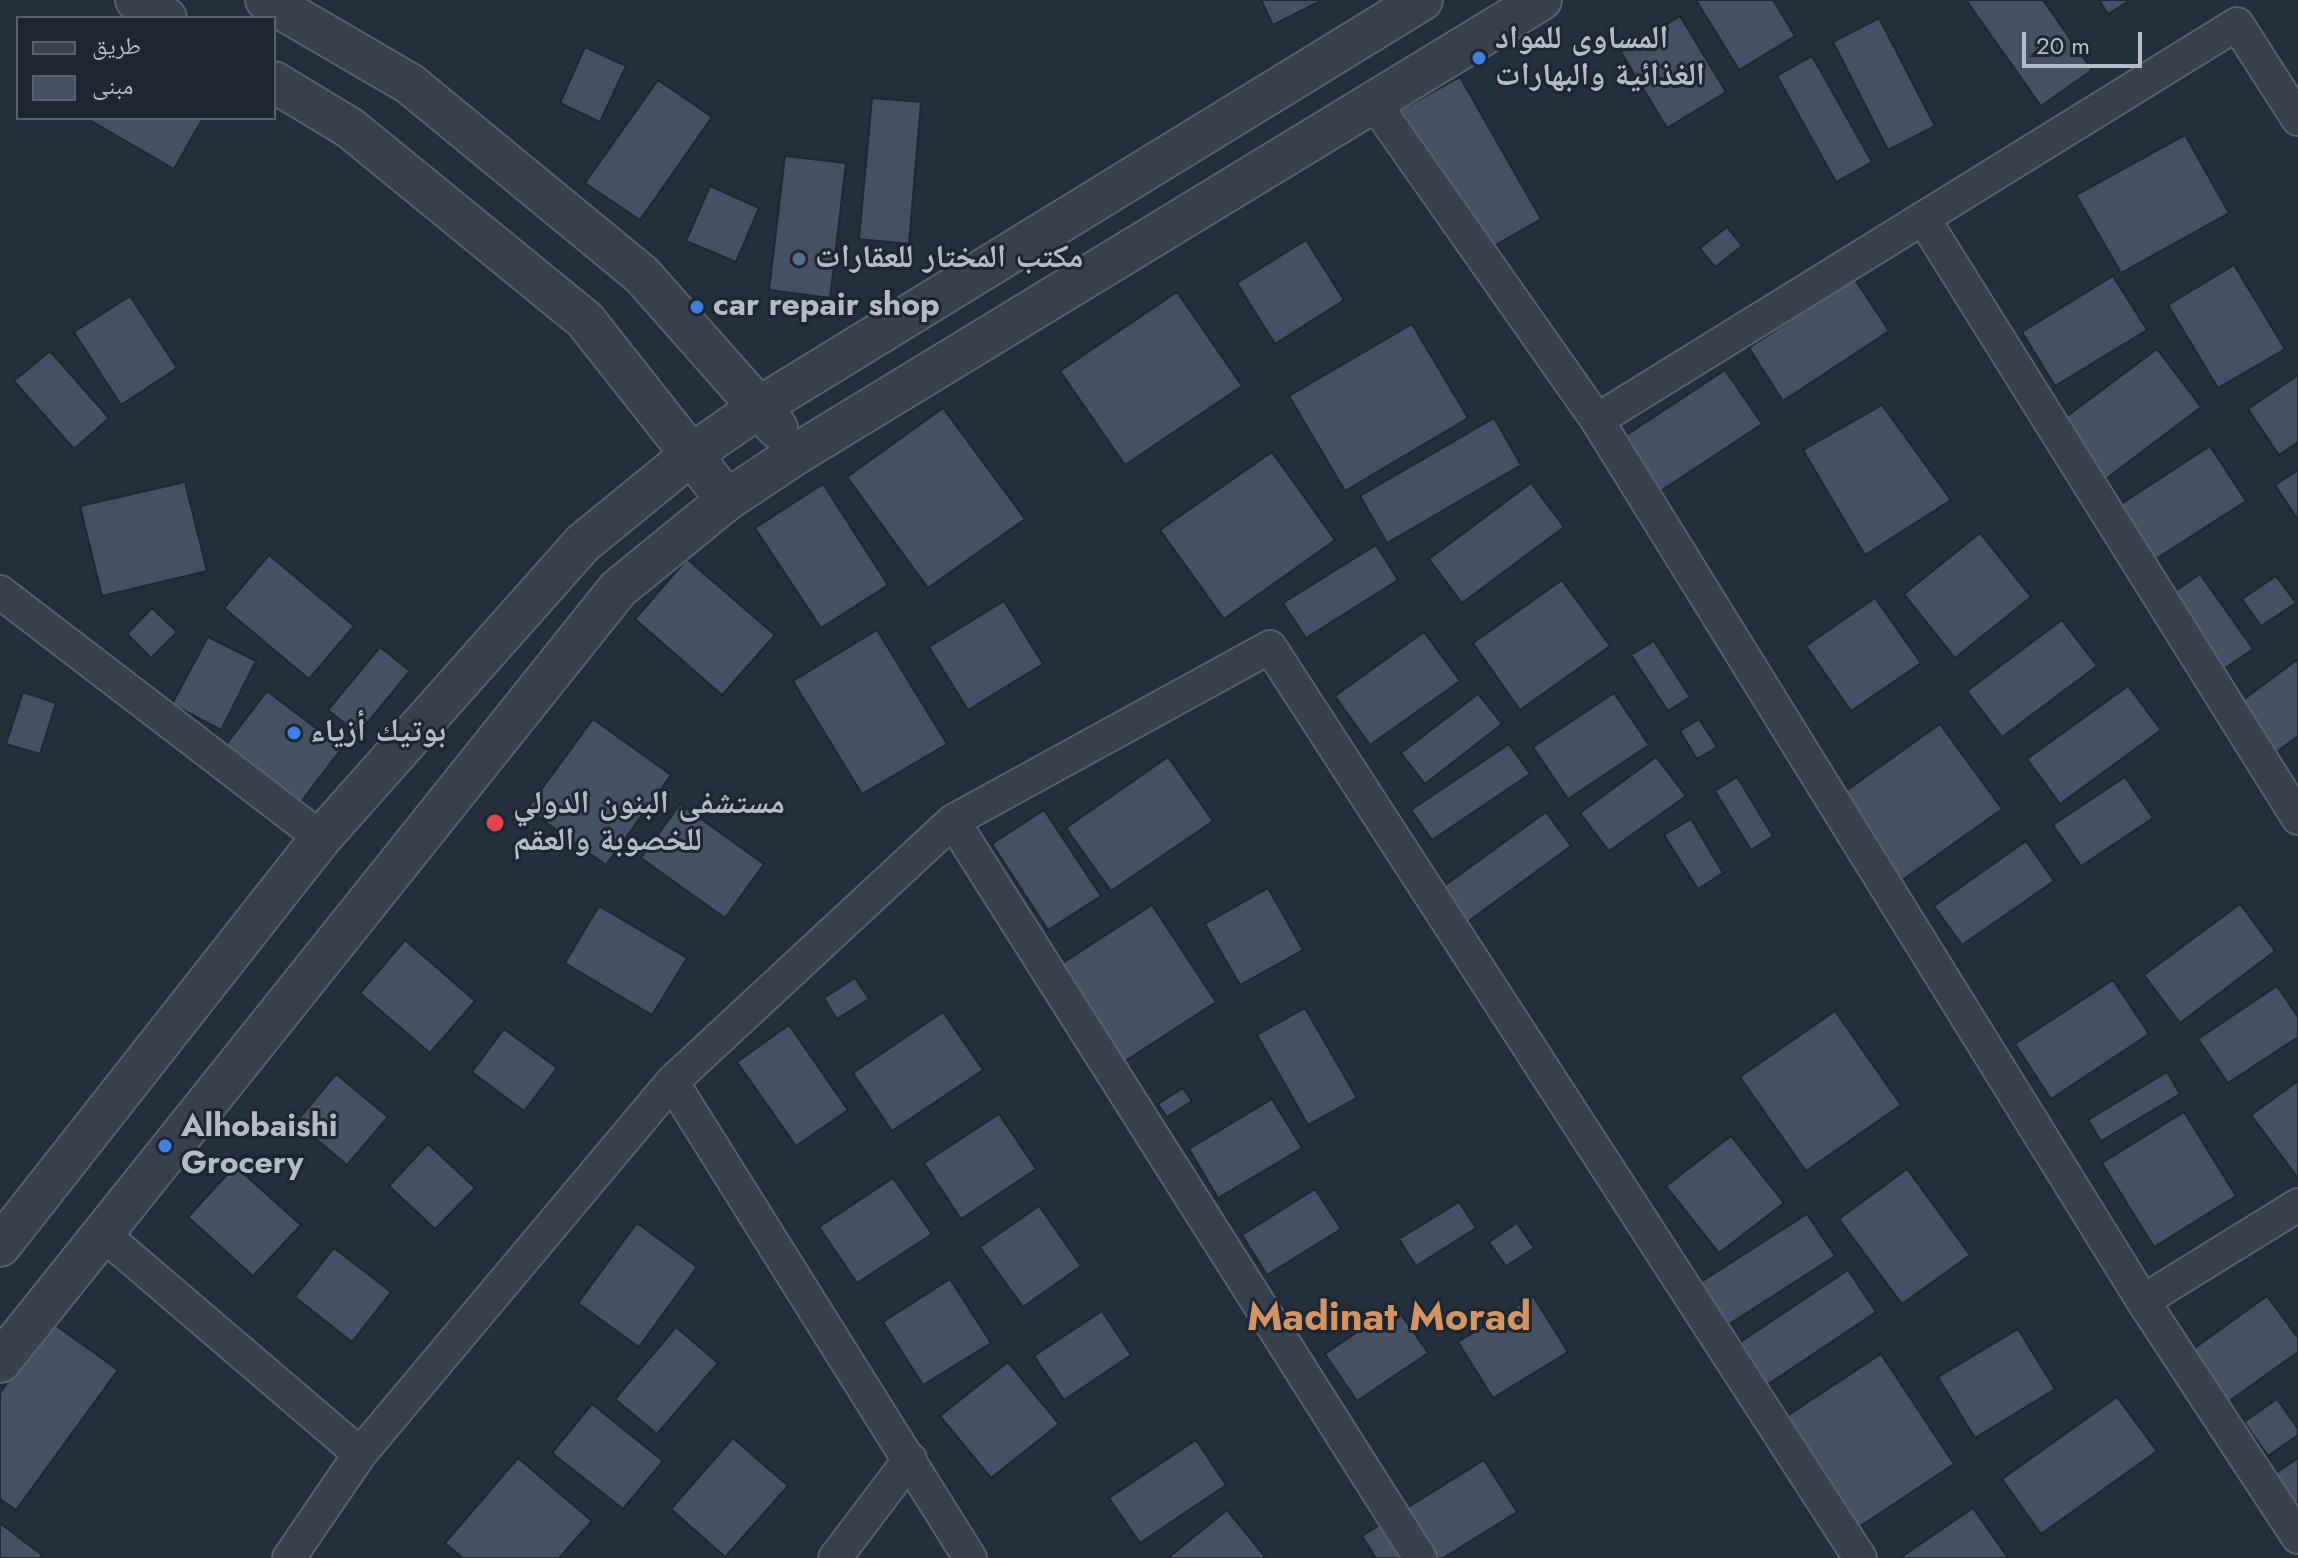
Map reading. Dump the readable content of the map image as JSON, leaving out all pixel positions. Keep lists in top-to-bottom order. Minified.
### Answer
{"districts":["Madinat Morad"],"places":["المساوى للمواد الغذائية والبهارات","مكتب المختار للعقارات","car repair shop","بوتيك أزياء","مستشفى البنون الدولي للخصوبة والعقم","Alhobaishi Grocery"],"legend":["طريق","مبنى"],"scale_bar":"20 m"}
